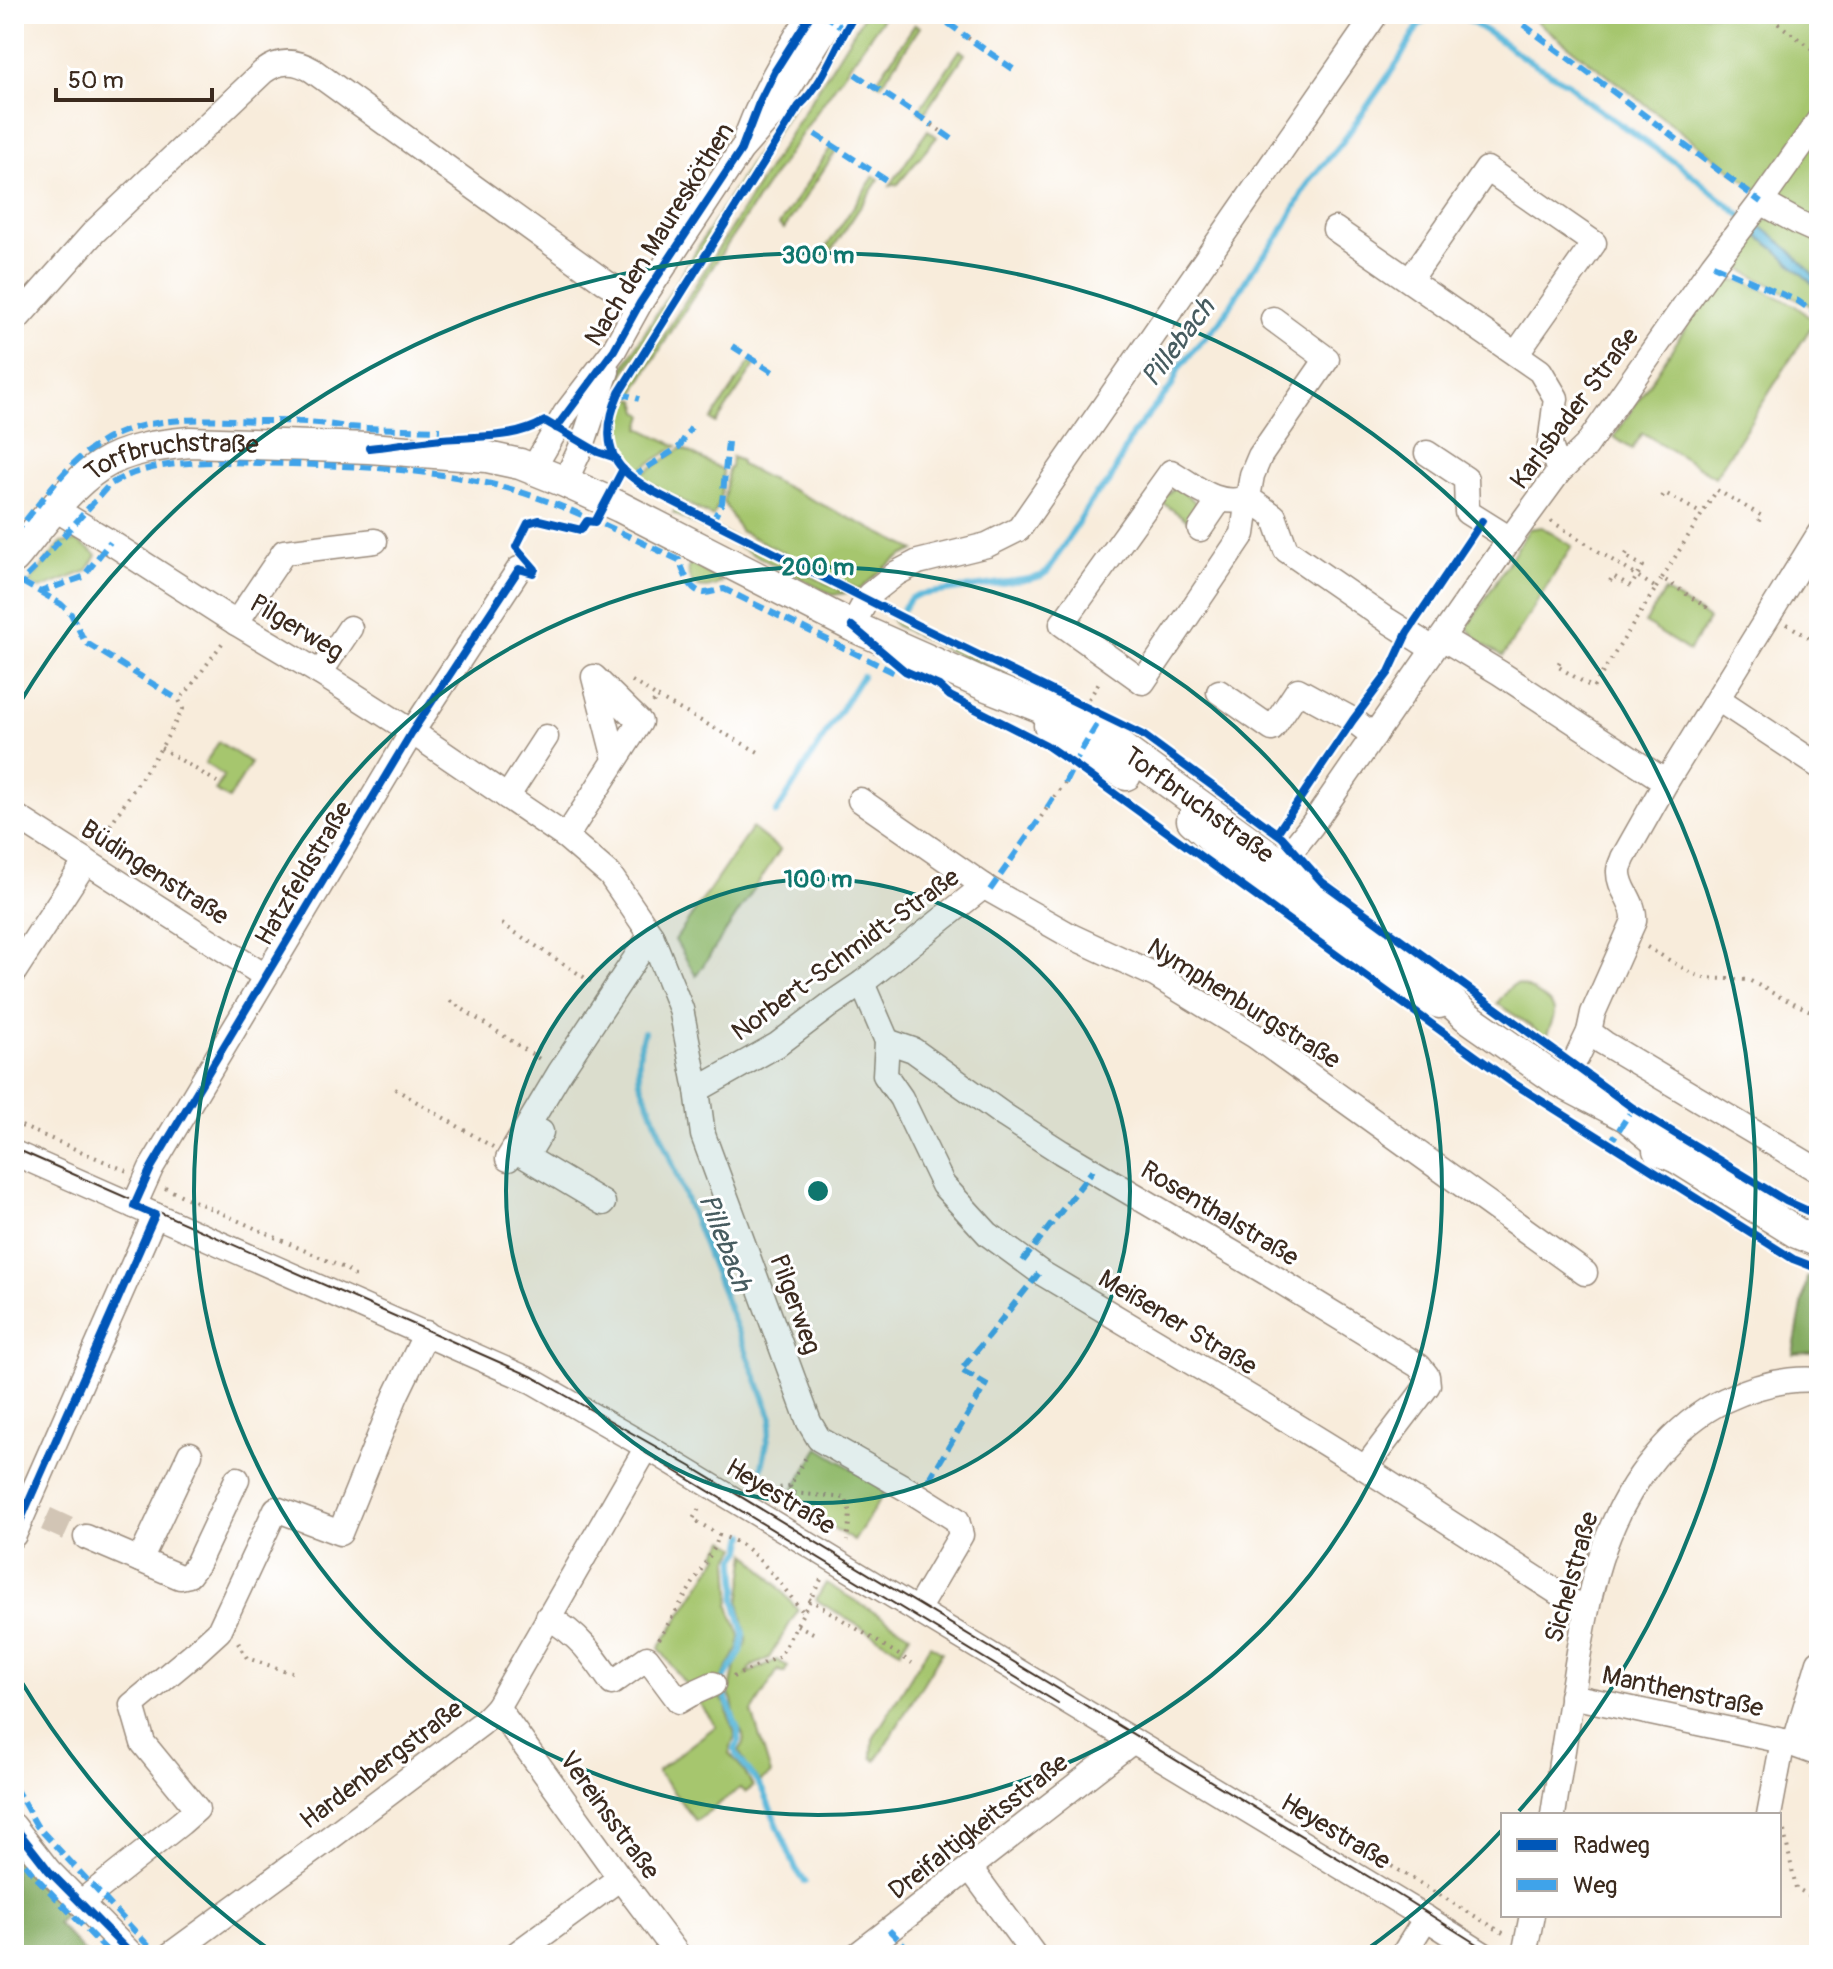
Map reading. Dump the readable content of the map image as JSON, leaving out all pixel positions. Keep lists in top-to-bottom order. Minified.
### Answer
{"streets":{"main road":["Torfbruchstraße"],"street":["Nach den Mauresköthen","Karlsbader Straße","Pilgerweg","Büdingenstraße","Hatzfeldstraße","Norbert-Schmidt-Straße","Nymphenburgstraße","Rosenthalstraße","Meißener Straße","Heyestraße","Sichelstraße","Manthenstraße","Hardenbergstraße","Vereinsstraße","Dreifaltigkeitsstraße"]},"crossings":[["Nach den Mauresköthen","Torfbruchstraße"],["Karlsbader Straße","Torfbruchstraße"],["Torfbruchstraße","Pilgerweg"],["Pilgerweg","Hatzfeldstraße"],["Pilgerweg","Norbert-Schmidt-Straße"],["Pilgerweg","Heyestraße"],["Büdingenstraße","Hatzfeldstraße"],["Hatzfeldstraße","Heyestraße"],["Norbert-Schmidt-Straße","Nymphenburgstraße"],["Norbert-Schmidt-Straße","Meißener Straße"],["Rosenthalstraße","Meißener Straße"],["Meißener Straße","Sichelstraße"],["Heyestraße","Hardenbergstraße"],["Heyestraße","Dreifaltigkeitsstraße"],["Sichelstraße","Manthenstraße"],["Hardenbergstraße","Vereinsstraße"]],"water":["Pillebach"],"legend":["Radweg","Weg"],"scale_bar":"50 m","rings":["300 m","200 m","100 m"]}
